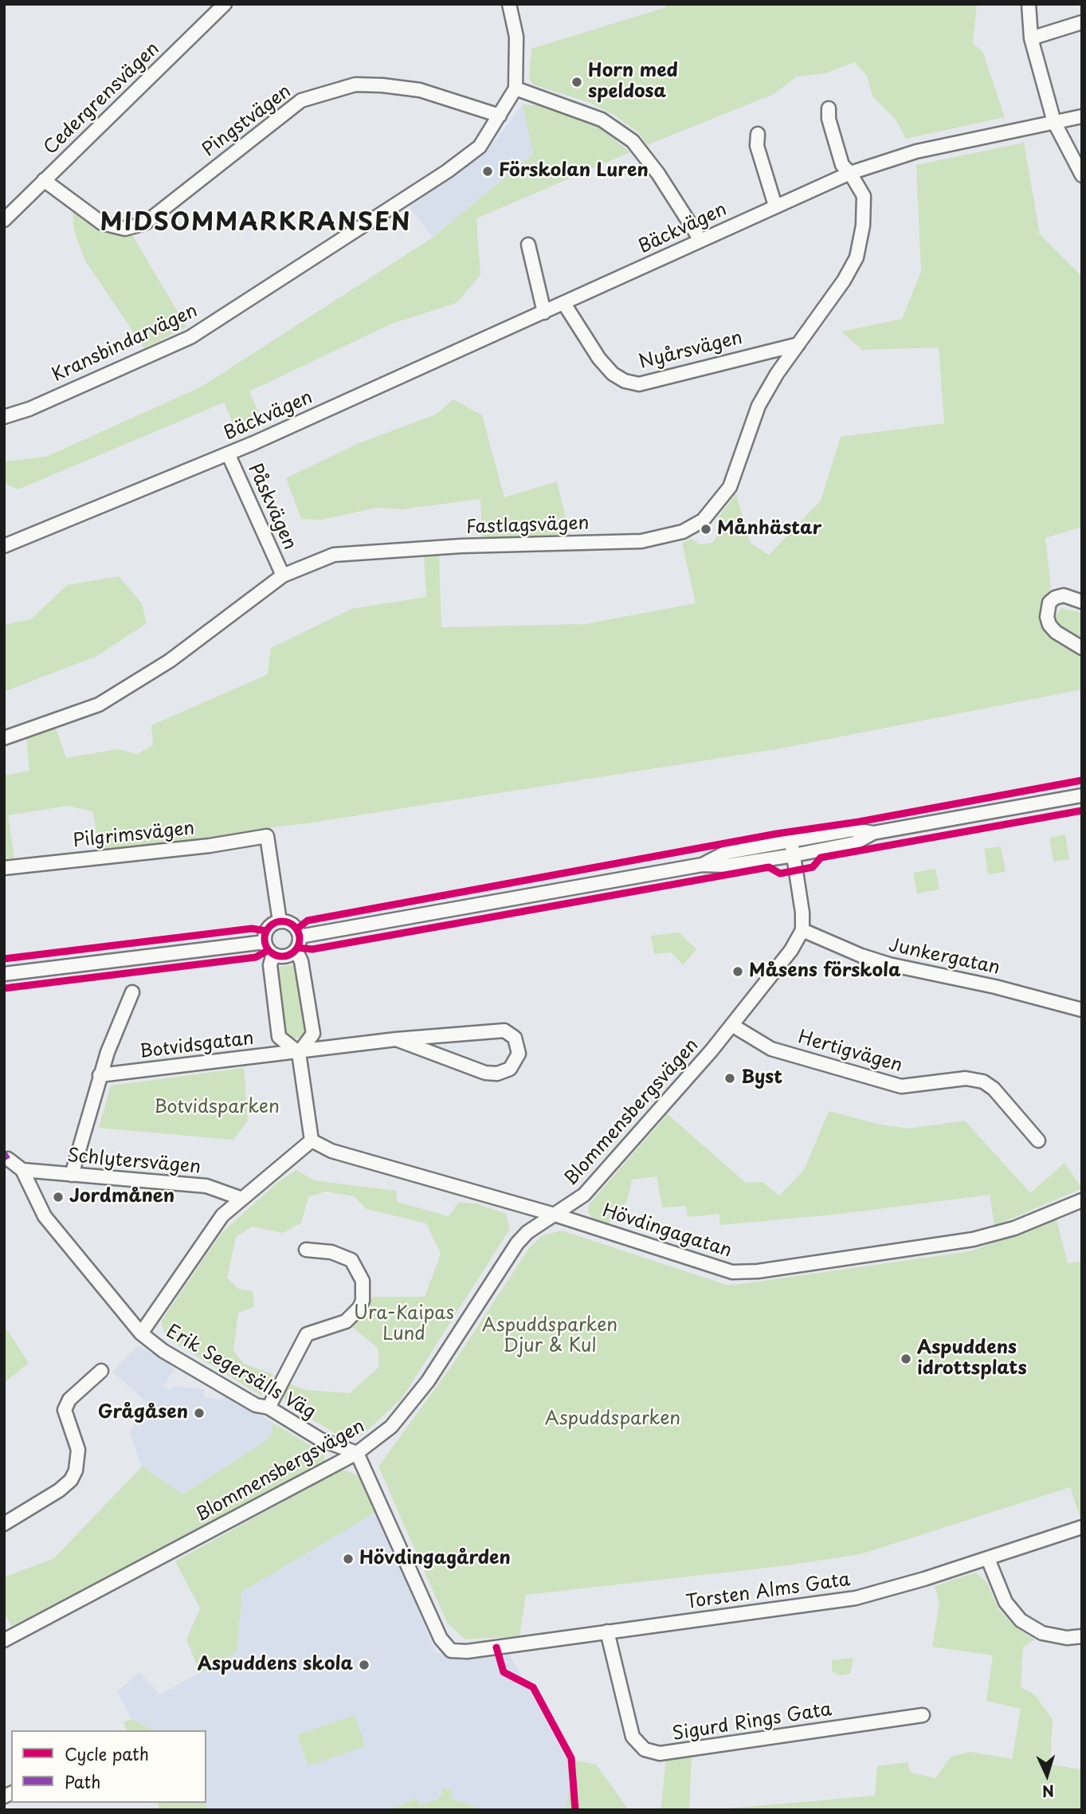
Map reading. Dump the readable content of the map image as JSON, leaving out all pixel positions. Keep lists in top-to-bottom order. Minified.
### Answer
{"streets":{"street":["Cedergrensvägen","Pingstvägen","Bäckvägen","Kransbindarvägen","Nyårsvägen","Påskvägen","Fastlagsvägen","Pilgrimsvägen","Junkergatan","Botvidsgatan","Hertigvägen","Blommensbergsvägen","Schlytersvägen","Hövdingagatan","Erik Segersälls Väg","Torsten Alms Gata","Sigurd Rings Gata"]},"crossings":[["Cedergrensvägen","Pingstvägen"],["Pingstvägen","Kransbindarvägen"],["Bäckvägen","Nyårsvägen"],["Bäckvägen","Påskvägen"],["Bäckvägen","Fastlagsvägen"],["Nyårsvägen","Fastlagsvägen"],["Påskvägen","Fastlagsvägen"],["Junkergatan","Blommensbergsvägen"],["Hertigvägen","Blommensbergsvägen"],["Blommensbergsvägen","Hövdingagatan"],["Blommensbergsvägen","Erik Segersälls Väg"],["Blommensbergsvägen","Torsten Alms Gata"],["Schlytersvägen","Erik Segersälls Väg"],["Erik Segersälls Väg","Torsten Alms Gata"],["Torsten Alms Gata","Sigurd Rings Gata"]],"districts":["MIDSOMMARKRANSEN"],"parks":["Botvidsparken","Ura-Kaipas Lund","Aspuddsparken Djur & Kul","Aspuddsparken"],"places":["Horn med speldosa","Förskolan Luren","Månhästar","Måsens förskola","Byst","Jordmånen","Aspuddens idrottsplats","Grågåsen","Hövdingagården","Aspuddens skola"],"legend":["Cycle path","Path"],"north":"bottom"}
